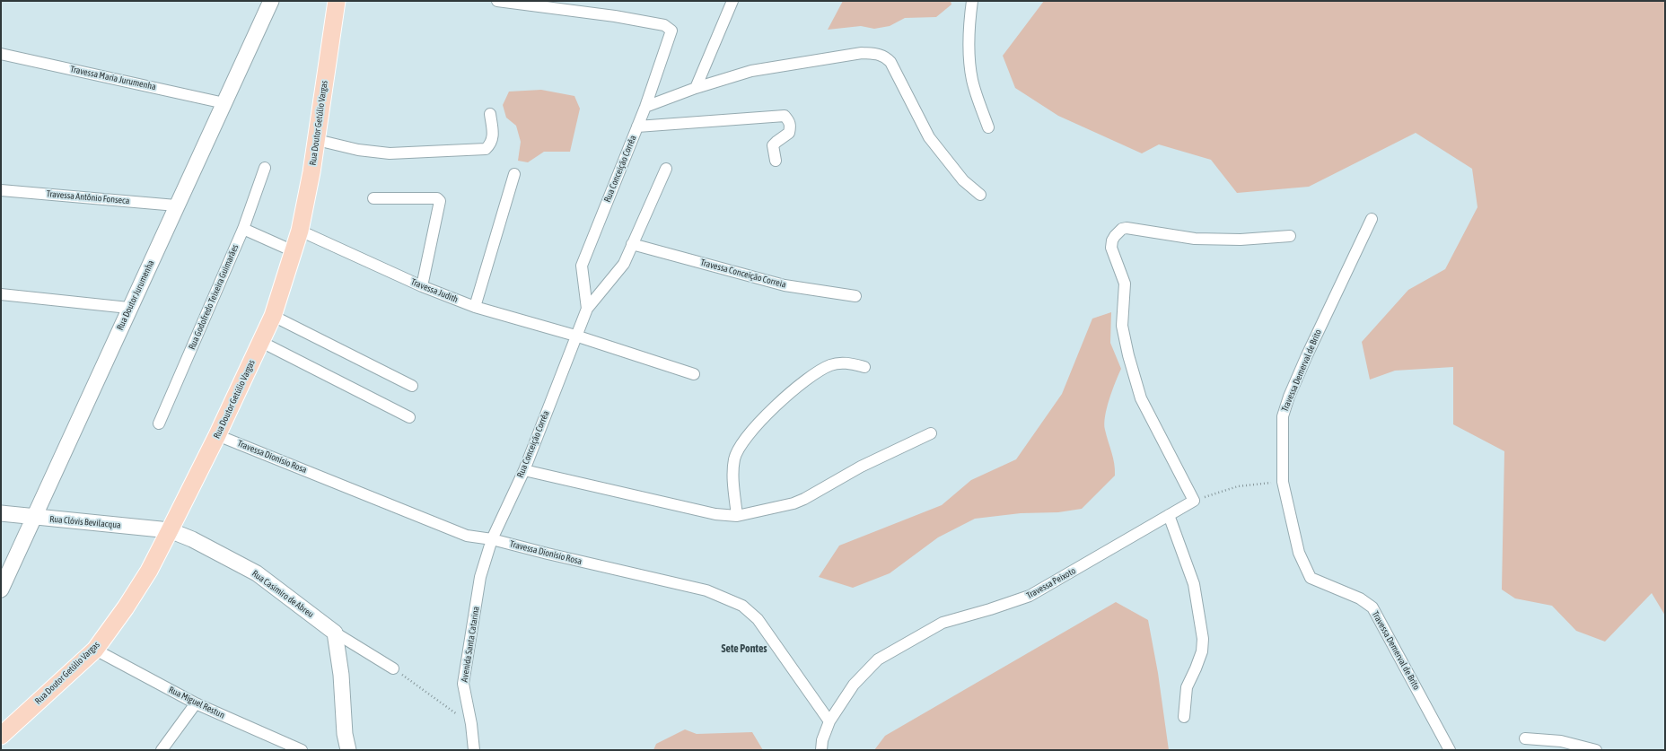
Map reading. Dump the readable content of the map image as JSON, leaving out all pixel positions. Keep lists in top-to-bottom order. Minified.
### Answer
{"streets":{"main road":["Rua Doutor Getúlio Vargas","Rua Doutor Jurumenha","Rua Clóvis Bevilacqua","Rua Casimiro de Abreu"],"street":["Travessa Maria Jurumenha","Rua Conceição Corrêa","Travessa Antônio Fonseca","Travessa Conceição Correia","Travessa Judith","Rua Godofredo Teixeira Guimarães","Travessa Demerval de Brito","Travessa Dionísio Rosa","Travessa Peixoto","Avenida Santa Catarina","Rua Miguel Restun"]},"crossings":[["Travessa Maria Jurumenha","Rua Doutor Jurumenha"],["Rua Doutor Getúlio Vargas","Travessa Judith"],["Rua Doutor Getúlio Vargas","Travessa Dionísio Rosa"],["Rua Doutor Getúlio Vargas","Rua Clóvis Bevilacqua"],["Rua Doutor Getúlio Vargas","Rua Casimiro de Abreu"],["Rua Doutor Getúlio Vargas","Rua Miguel Restun"],["Rua Conceição Corrêa","Travessa Conceição Correia"],["Rua Conceição Corrêa","Travessa Judith"],["Rua Conceição Corrêa","Travessa Dionísio Rosa"],["Rua Conceição Corrêa","Avenida Santa Catarina"],["Travessa Antônio Fonseca","Rua Doutor Jurumenha"],["Rua Doutor Jurumenha","Rua Clóvis Bevilacqua"],["Travessa Dionísio Rosa","Travessa Peixoto"],["Travessa Dionísio Rosa","Avenida Santa Catarina"],["Rua Clóvis Bevilacqua","Rua Casimiro de Abreu"]],"districts":["Sete Pontes"]}
